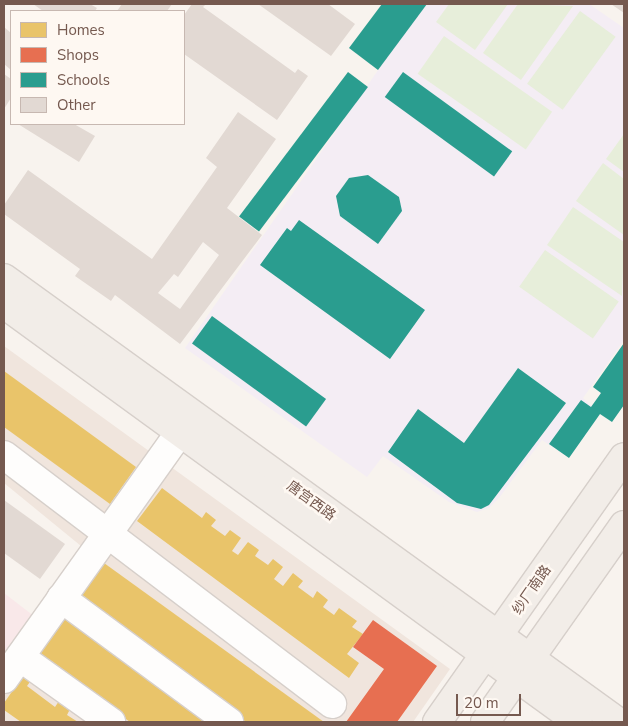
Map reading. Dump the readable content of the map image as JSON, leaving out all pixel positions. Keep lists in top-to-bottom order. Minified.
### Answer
{"streets":{"main road":["唐宫西路","纱厂南路"]},"crossings":[["唐宫西路","纱厂南路"]],"legend":["Homes","Shops","Schools","Other"],"scale_bar":"20 m"}
